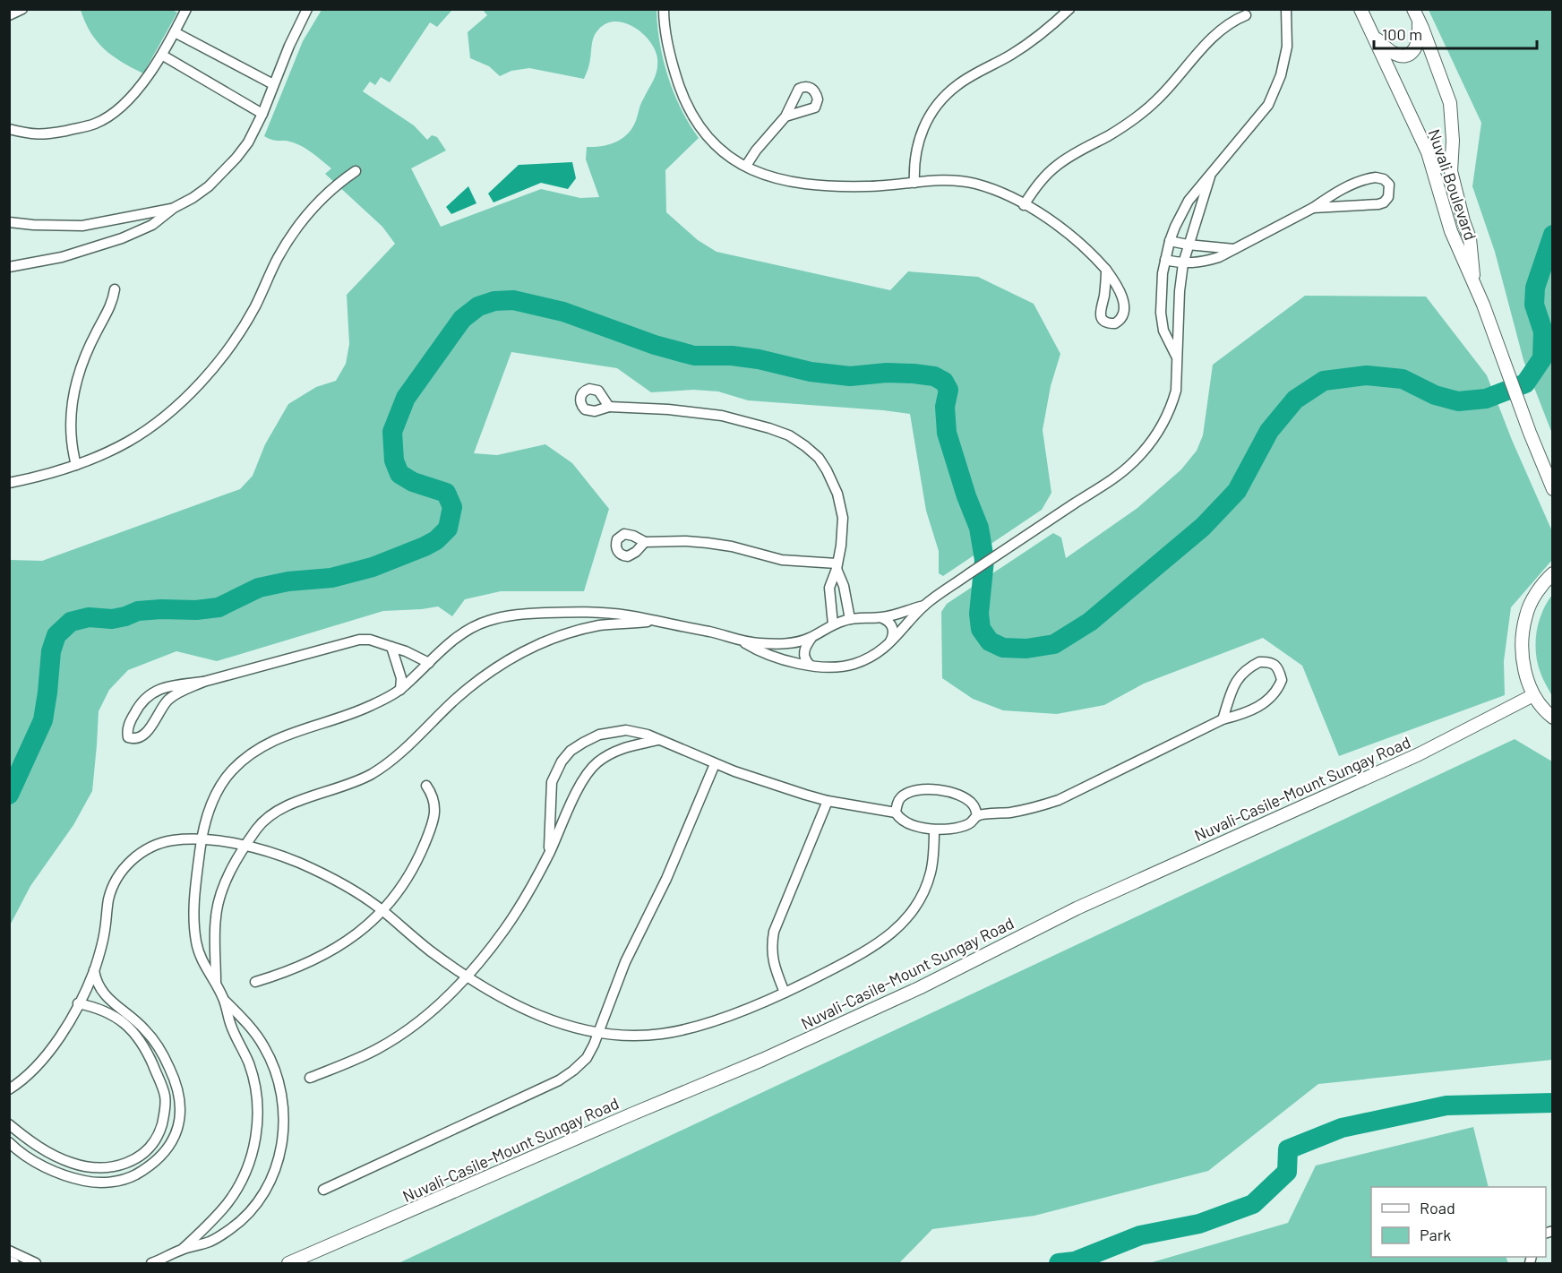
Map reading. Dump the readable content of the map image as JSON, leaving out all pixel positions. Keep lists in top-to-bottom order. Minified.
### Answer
{"streets":{"main road":["Nuvali Boulevard","Nuvali-Casile-Mount Sungay Road"]},"legend":["Road","Park"],"scale_bar":"100 m"}
